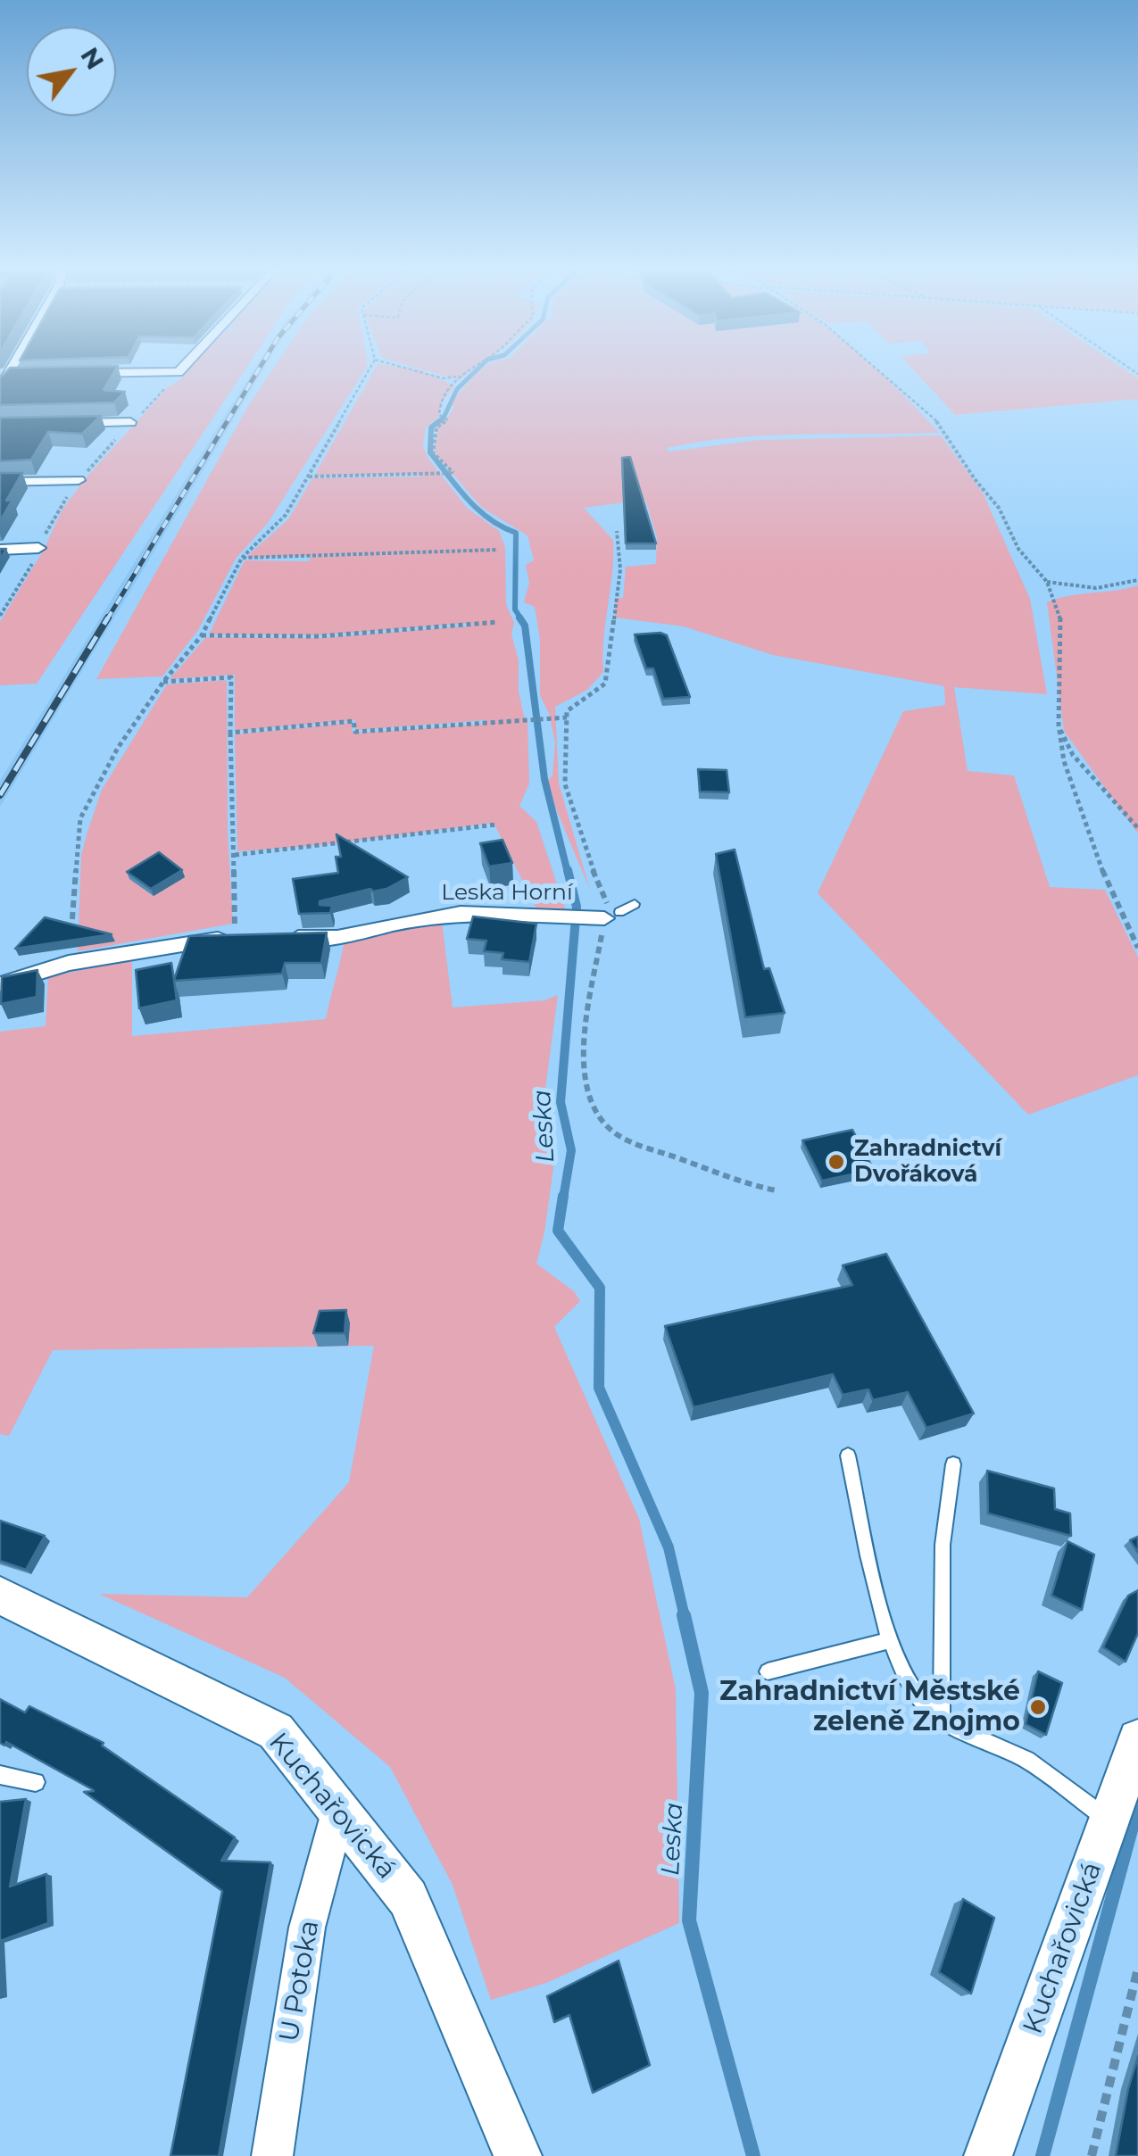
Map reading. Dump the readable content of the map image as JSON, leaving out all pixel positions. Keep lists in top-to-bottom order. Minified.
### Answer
{"streets":{"street":["Leska Horní","Kuchařovická","U Potoka"]},"crossings":[["Kuchařovická","U Potoka"]],"water":["Leska"],"places":["Zahradnictví Dvořáková","Zahradnictví Městské zeleně Znojmo"],"north":"top right"}
